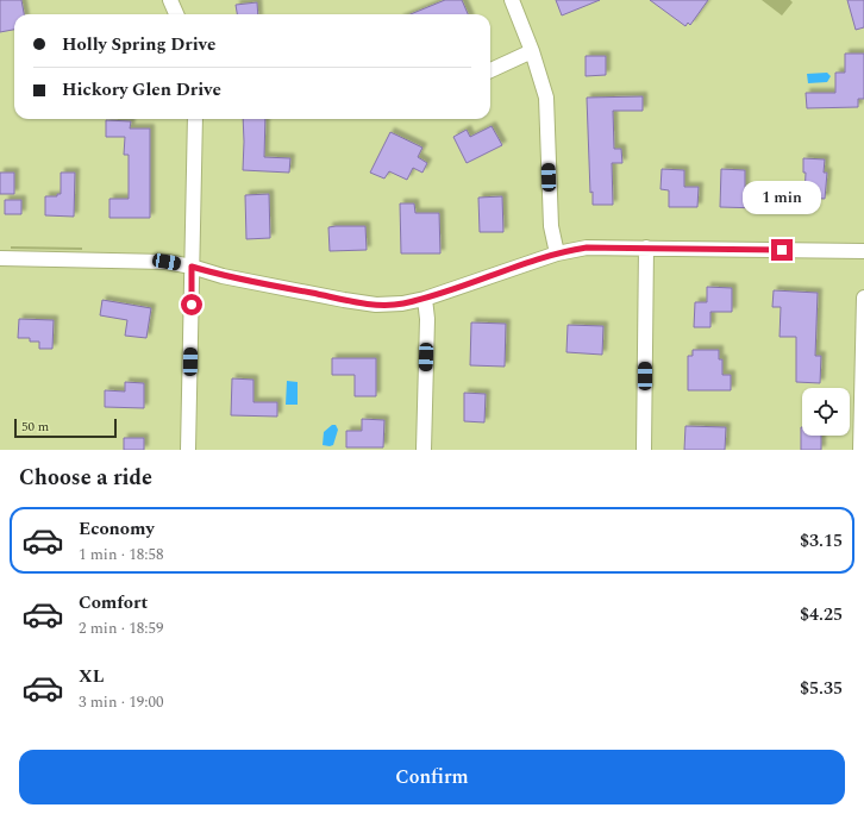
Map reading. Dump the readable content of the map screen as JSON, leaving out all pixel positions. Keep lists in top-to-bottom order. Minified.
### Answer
{"scale_bar":"50 m","page":{"banner":["Holly Spring Drive","Hickory Glen Drive"],"bubble":"1 min","scale":"50 m","heading":"Choose a ride","list":[{"name":"Economy","note":"1 min · 18:58","value":"$3.15"},{"name":"Comfort","note":"2 min · 18:59","value":"$4.25"},{"name":"XL","note":"3 min · 19:00","value":"$5.35"}],"buttons":"Confirm"}}
